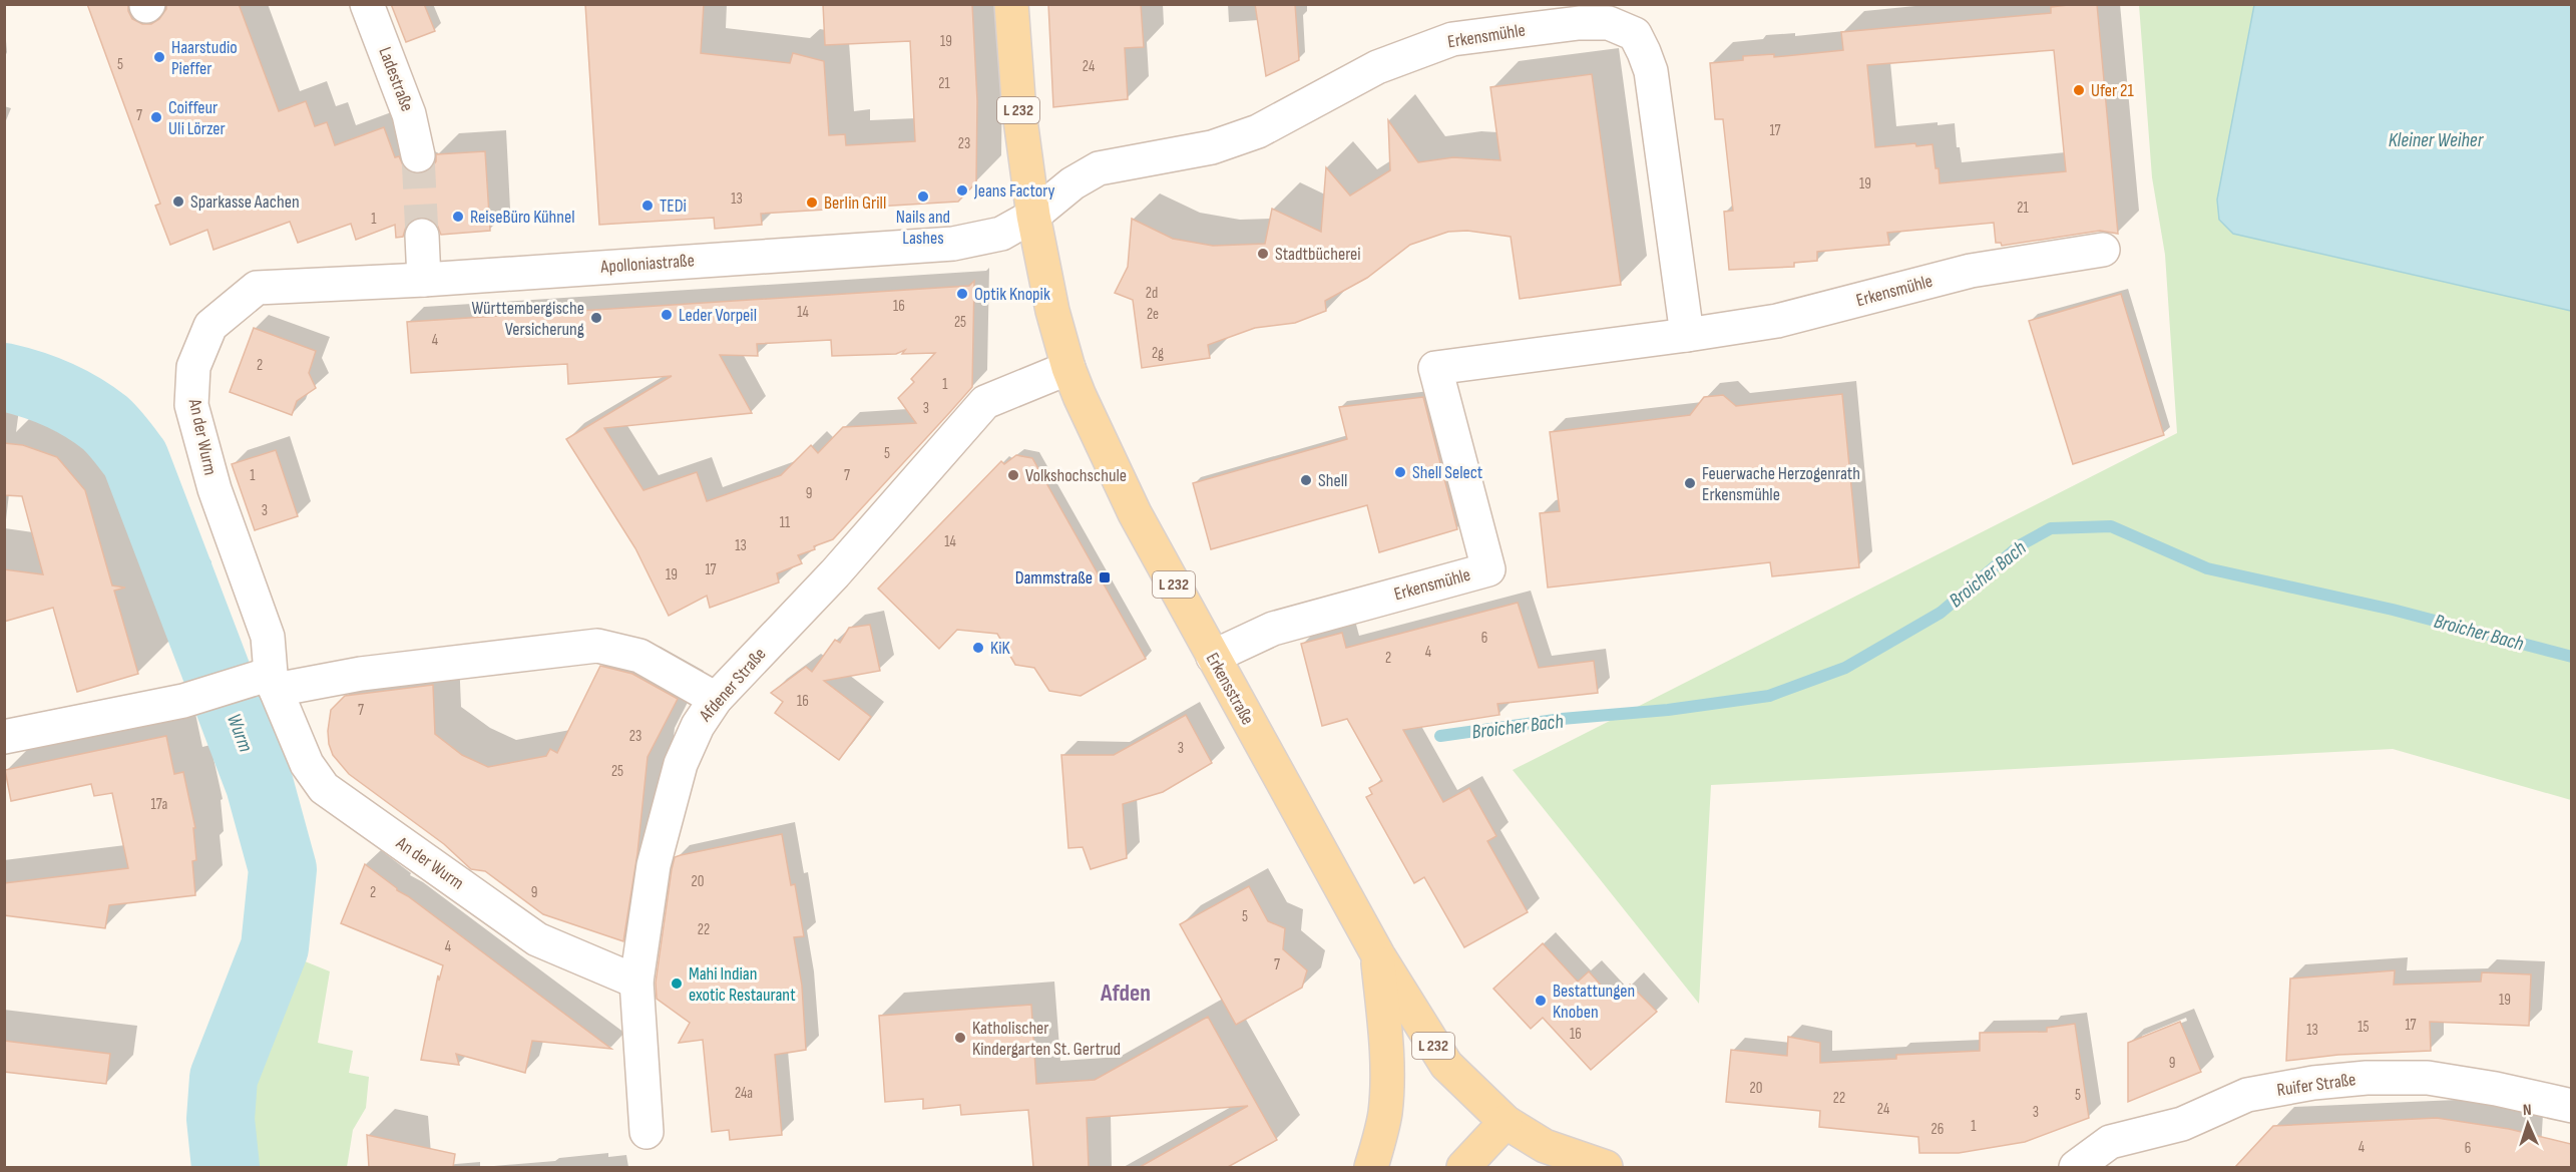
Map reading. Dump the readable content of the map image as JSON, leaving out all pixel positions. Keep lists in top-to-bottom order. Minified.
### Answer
{"streets":{"main road":["L 232","Erkensstraße"],"street":["Erkensmühle","Ladestraße","Apolloniastraße","An der Wurm","Afdener Straße","Ruifer Straße"]},"crossings":[["Erkensmühle","L 232"],["Erkensmühle","Apolloniastraße"],["Erkensmühle","Erkensstraße"],["L 232","Apolloniastraße"],["L 232","Erkensstraße"],["Apolloniastraße","An der Wurm"],["Apolloniastraße","Erkensstraße"],["An der Wurm","Afdener Straße"],["Afdener Straße","Erkensstraße"]],"districts":["Afden"],"water":["Kleiner Weiher","Broicher Bach","Wurm"],"places":{"other":["Haarstudio Pieffer","Ufer 21","Coiffeur Uli Lörzer","Jeans Factory","Nails and Lashes","Sparkasse Aachen","Berlin Grill","TEDi","ReiseBüro Kühnel","Stadtbücherei","Optik Knopik","Leder Vorpeil","Württembergische Versicherung","Shell Select","Volkshochschule","Shell","Feuerwache Herzogenrath Erkensmühle","KiK","Mahi Indian exotic Restaurant","Bestattungen Knoben","Katholischer Kindergarten St. Gertrud"],"transit":["Dammstraße"]},"house_numbers":["19","5","24","21","7","17","23","19","13","21","1","2d","16","14","2e","25","4","2g","2","1","3","5","1","7","9","3","11","14","13","17","19","6","4","2","16","7","23","3","25","17a","20","2","9","5","22","4","7","19","17","15","13","16","9","20","24a","5","22","24","3","1","26","4","6"],"north":"top"}
